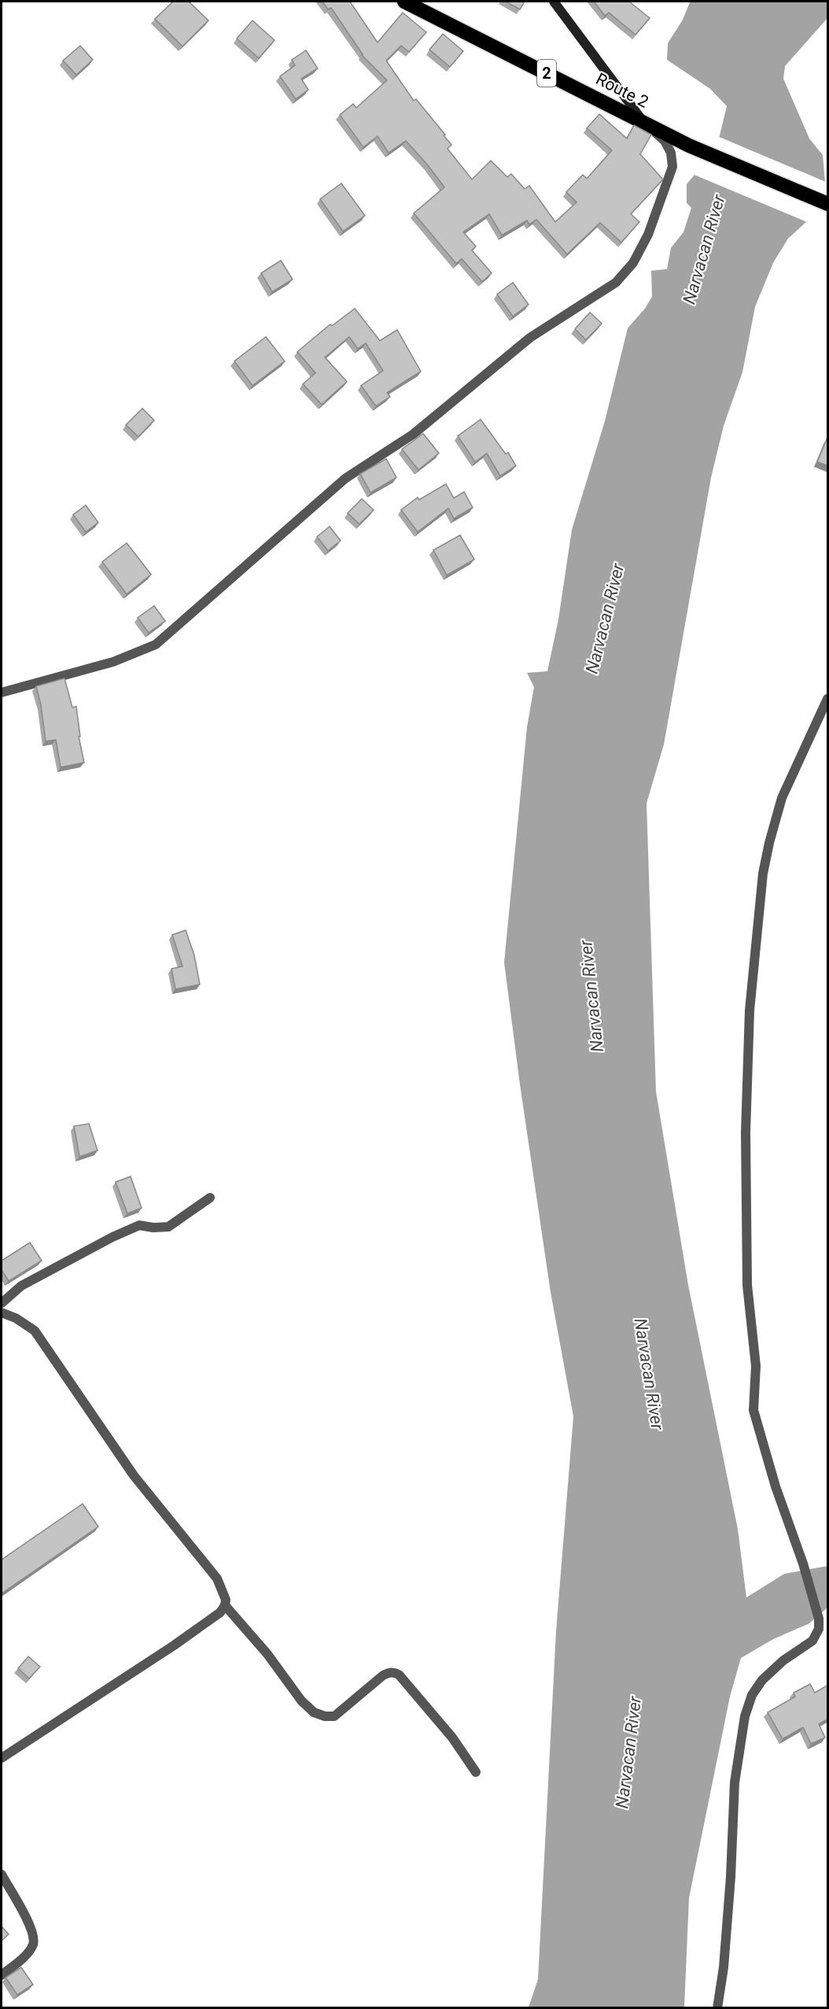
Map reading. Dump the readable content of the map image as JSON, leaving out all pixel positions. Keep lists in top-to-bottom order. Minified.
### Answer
{"streets":{"highway":["2","Route 2"]},"water":["Narvacan River"]}
